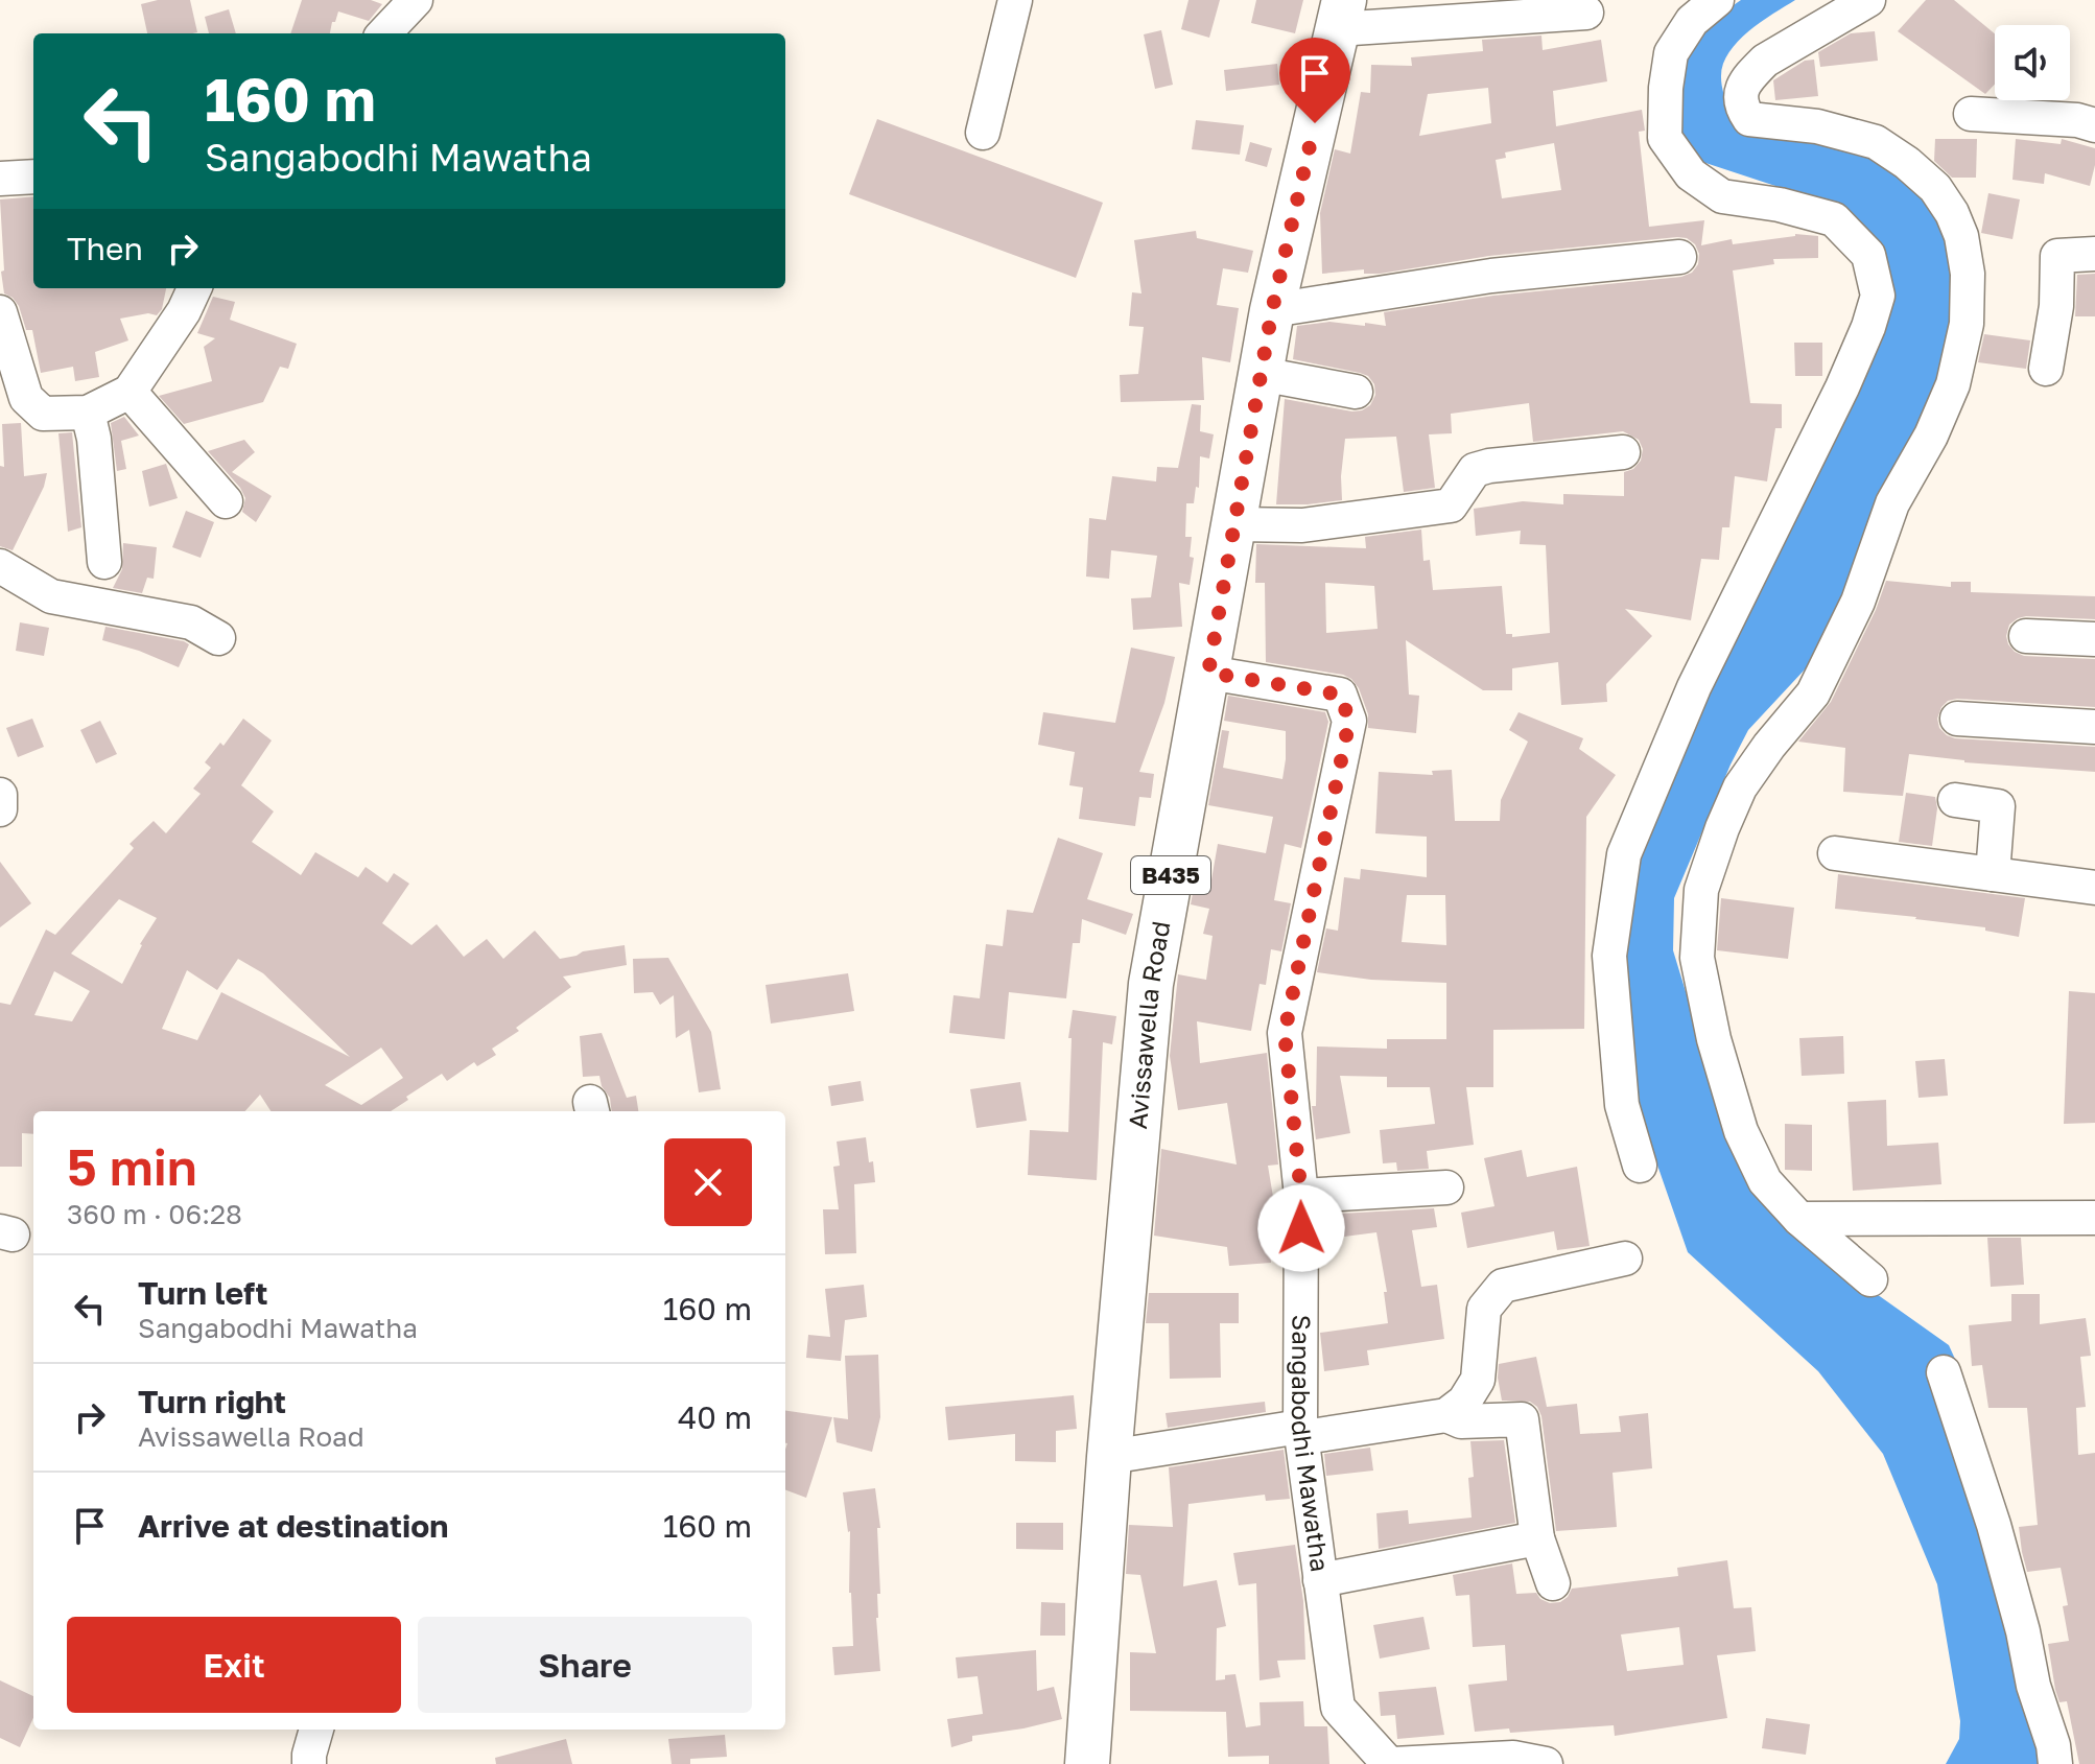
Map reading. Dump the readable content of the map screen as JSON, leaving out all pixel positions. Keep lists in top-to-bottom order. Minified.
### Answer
{"streets":{"main road":["B435","Avissawella Road"],"street":["Sangabodhi Mawatha"]},"crossings":[["Avissawella Road","Sangabodhi Mawatha"]],"page":{"turn":["160 m","Sangabodhi Mawatha"],"then":"Then","heading":["5 min","360 m · 06:28"],"list":[{"name":"Turn left","note":"Sangabodhi Mawatha","value":"160 m"},{"name":"Turn right","note":"Avissawella Road","value":"40 m"},{"name":"Arrive at destination","value":"160 m"}],"buttons":["Exit","Share"]}}
